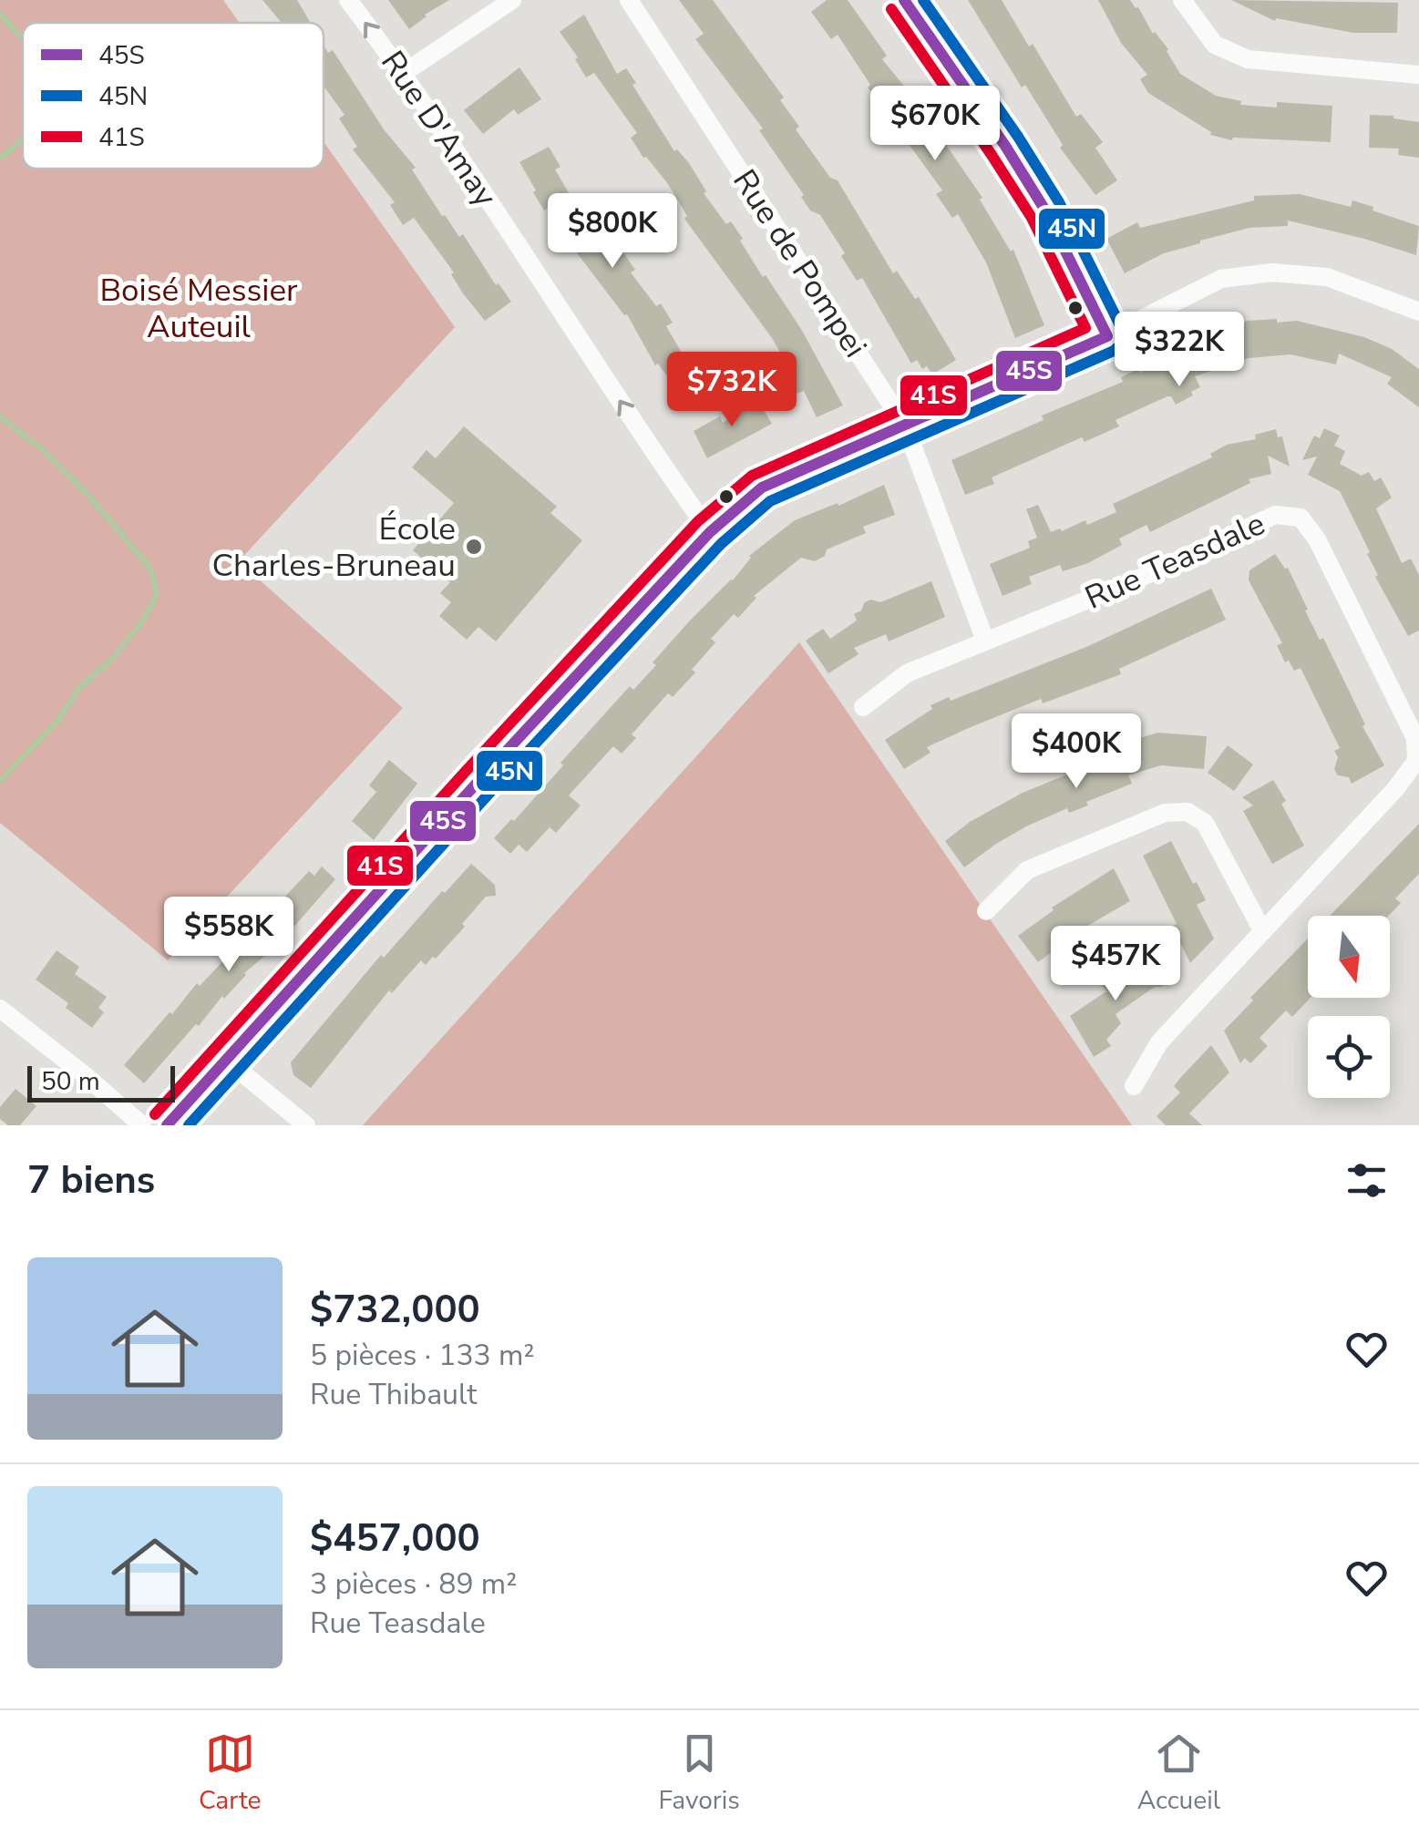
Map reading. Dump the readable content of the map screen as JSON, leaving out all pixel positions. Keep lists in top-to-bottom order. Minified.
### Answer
{"streets":{"street":["Rue D'Amay","Rue de Pompei","Rue Teasdale"]},"crossings":[["Rue de Pompei","Rue Teasdale"]],"one_way":["Rue D'Amay"],"parks":["Boisé Messier Auteuil"],"places":["École Charles-Bruneau"],"lines":["transit line 45S","transit line 45N","transit line 41S"],"legend":["45S","45N","41S"],"scale_bar":"50 m","north":"bottom","page":{"price":["$670K","$800K","$322K","$732K","$400K","$558K","$457K"],"scale":"50 m","heading":"7 biens","list":[{"name":"$732,000","note":"5 pièces · 133 m² · Rue Thibault"},{"name":"$457,000","note":"3 pièces · 89 m² · Rue Teasdale"}],"tabs":["Carte","Favoris","Accueil"]}}
